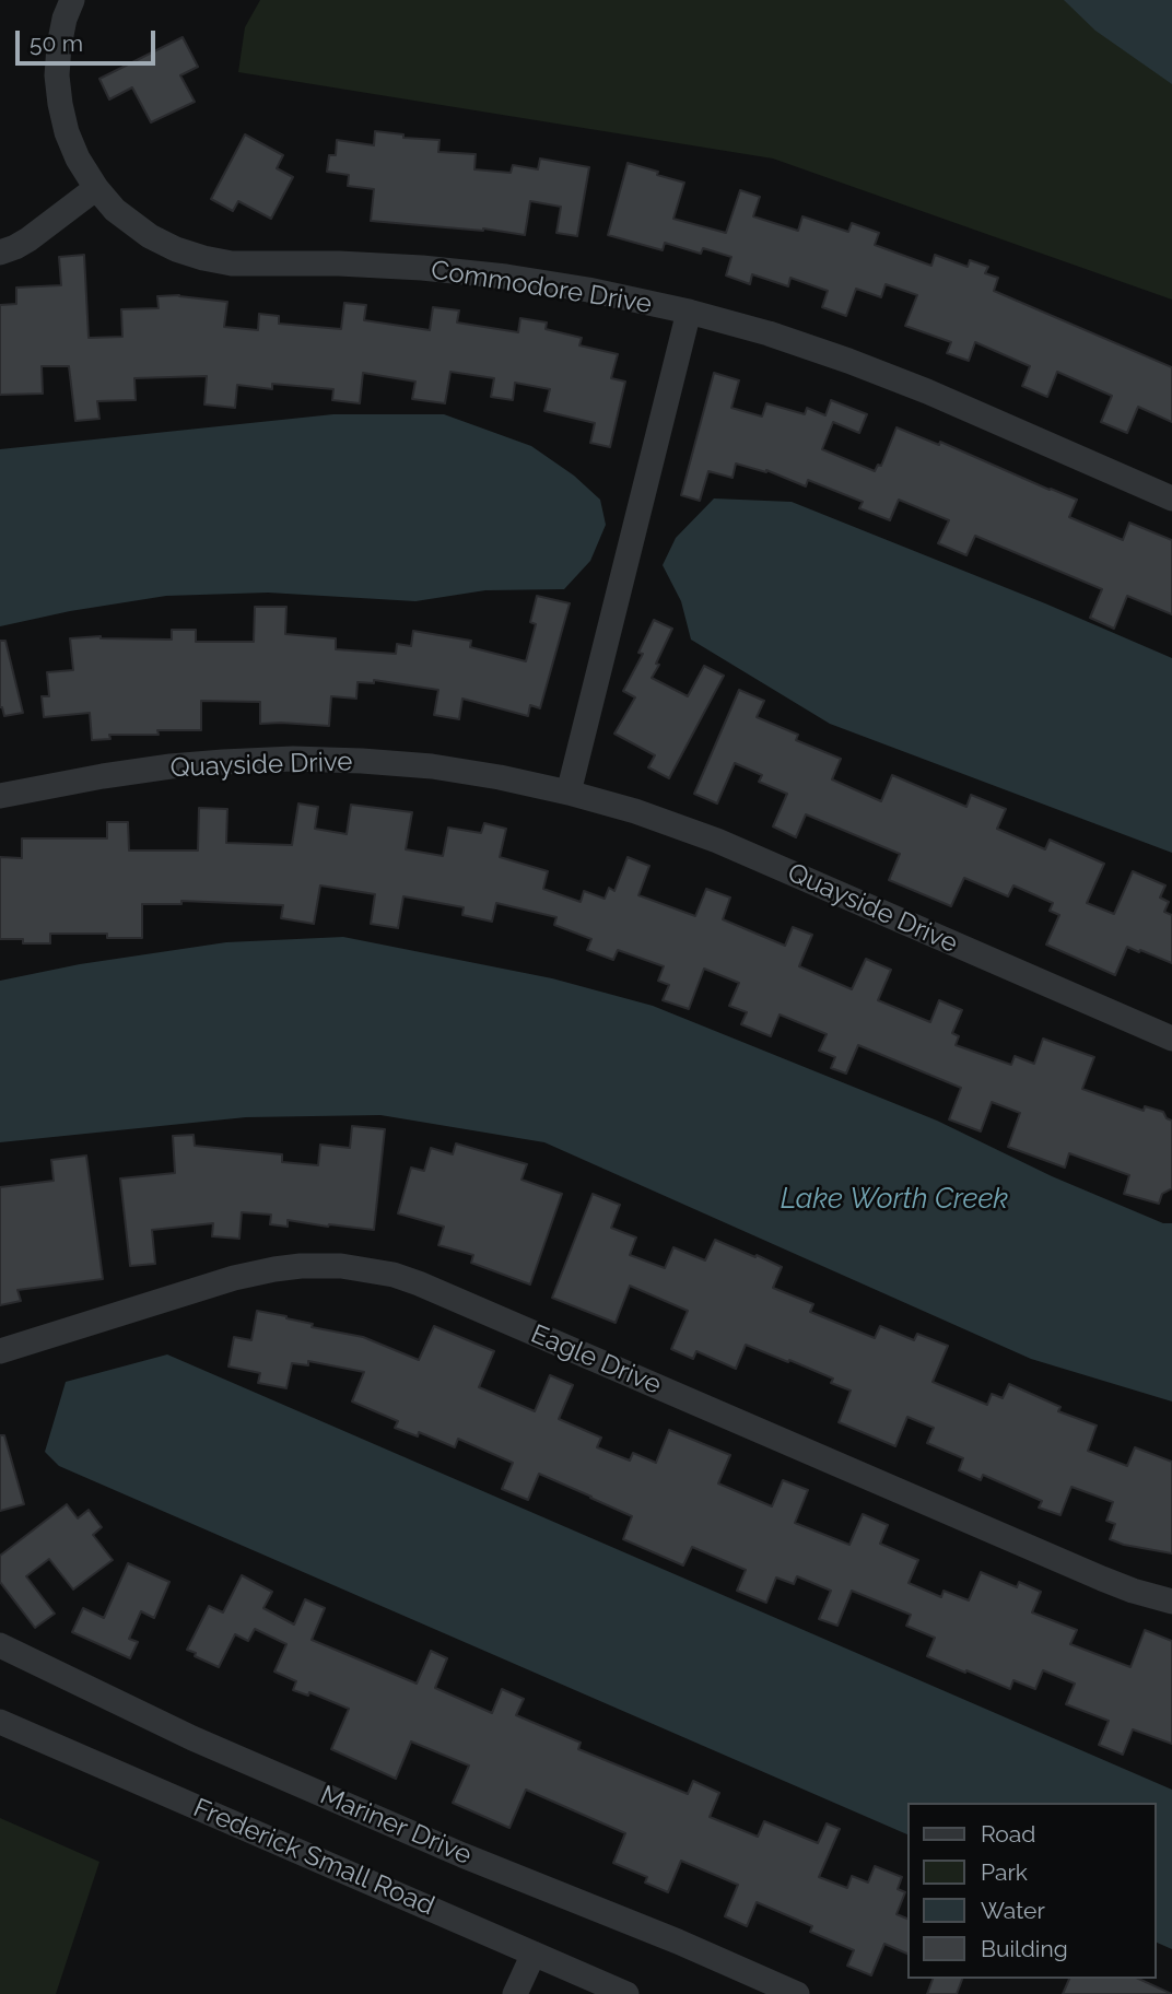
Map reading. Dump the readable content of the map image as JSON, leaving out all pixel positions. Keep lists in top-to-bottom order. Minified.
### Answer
{"streets":{"street":["Commodore Drive","Quayside Drive","Eagle Drive","Mariner Drive","Frederick Small Road"]},"water":["Lake Worth Creek"],"legend":["Road","Park","Water","Building"],"scale_bar":"50 m"}
